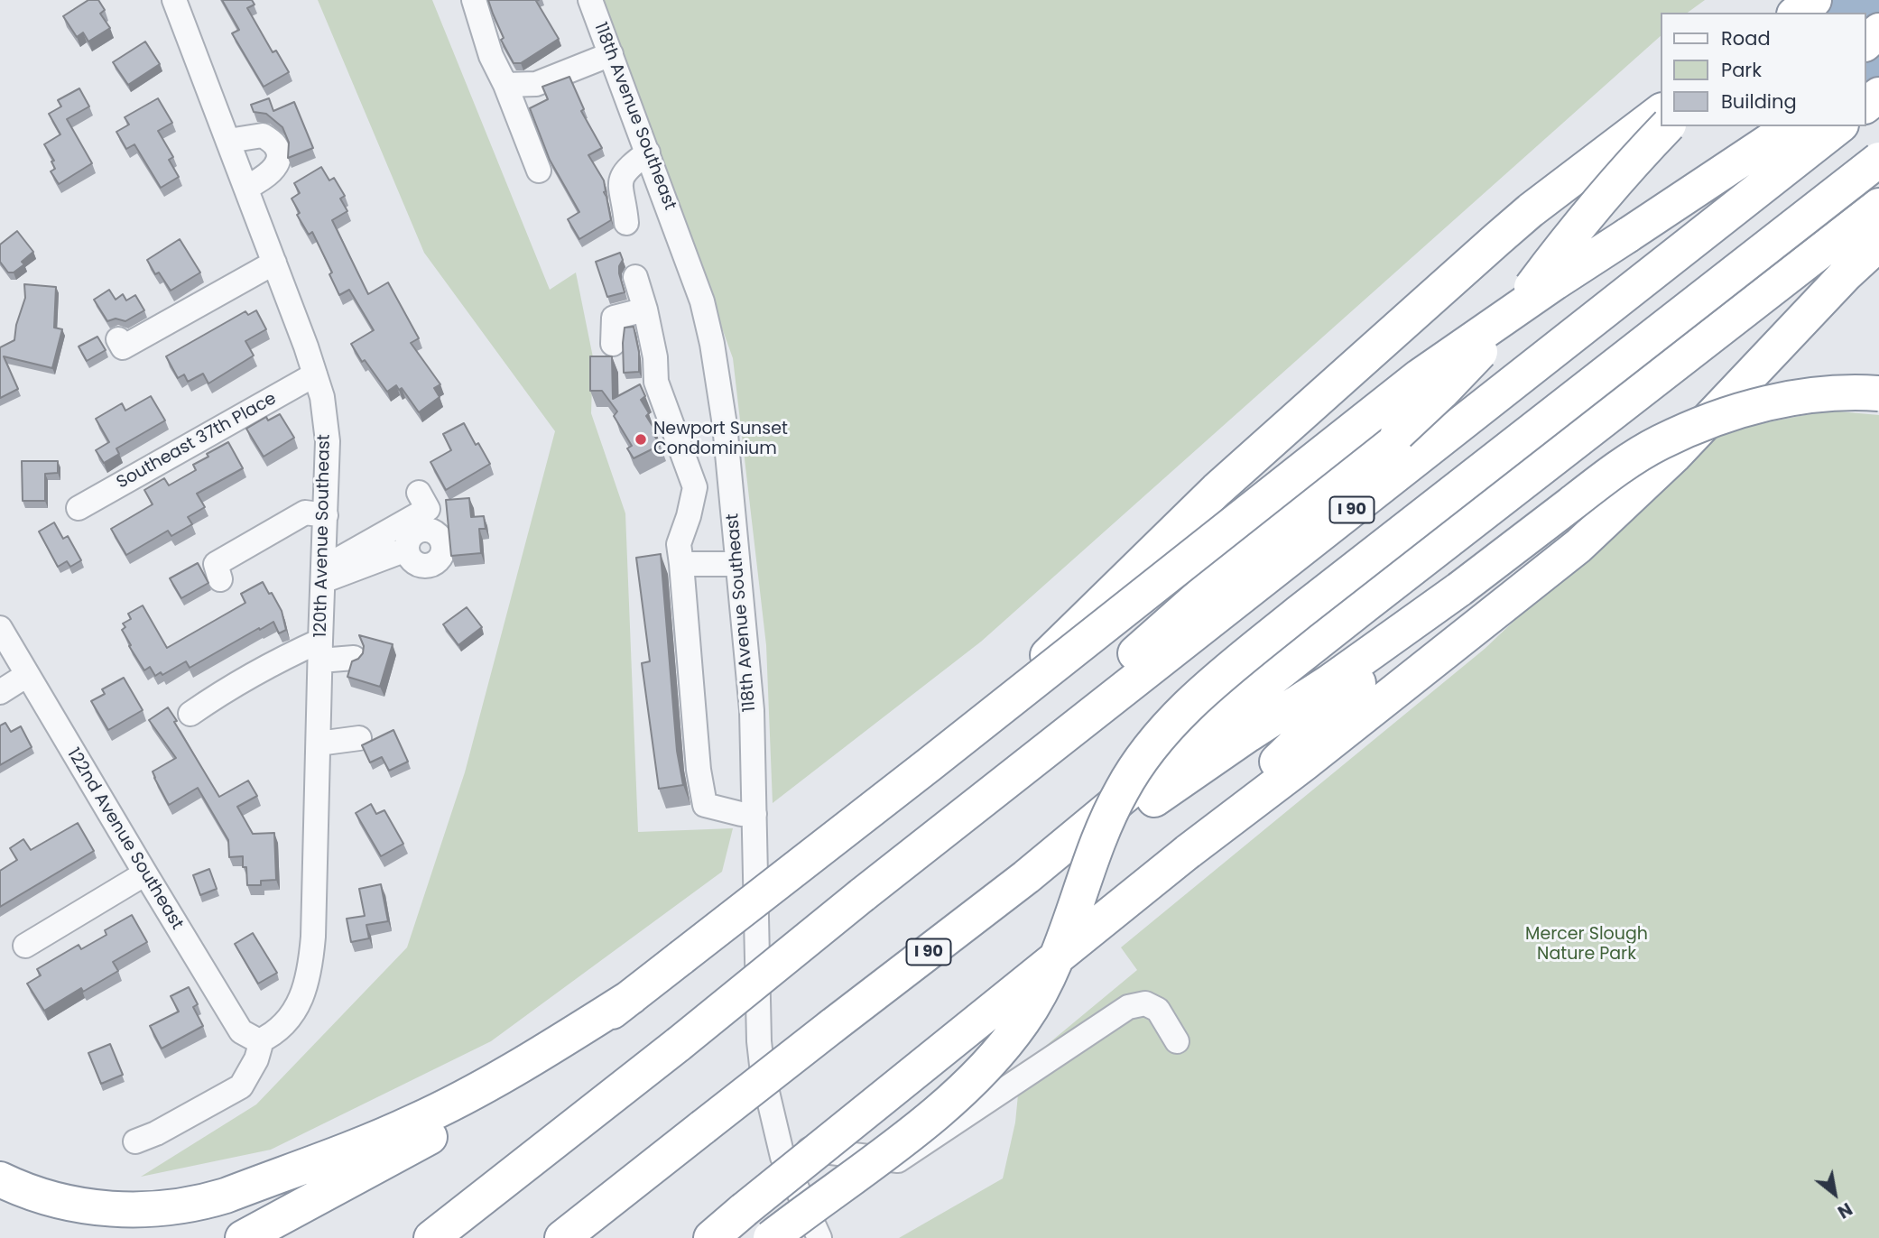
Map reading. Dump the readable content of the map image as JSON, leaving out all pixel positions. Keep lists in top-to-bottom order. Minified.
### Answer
{"streets":{"highway":["I 90"],"street":["118th Avenue Southeast","Southeast 37th Place","120th Avenue Southeast","122nd Avenue Southeast"]},"crossings":[["Southeast 37th Place","120th Avenue Southeast"],["120th Avenue Southeast","122nd Avenue Southeast"]],"parks":["Mercer Slough Nature Park"],"places":["Newport Sunset Condominium"],"legend":["Road","Park","Building"],"north":"bottom right"}
